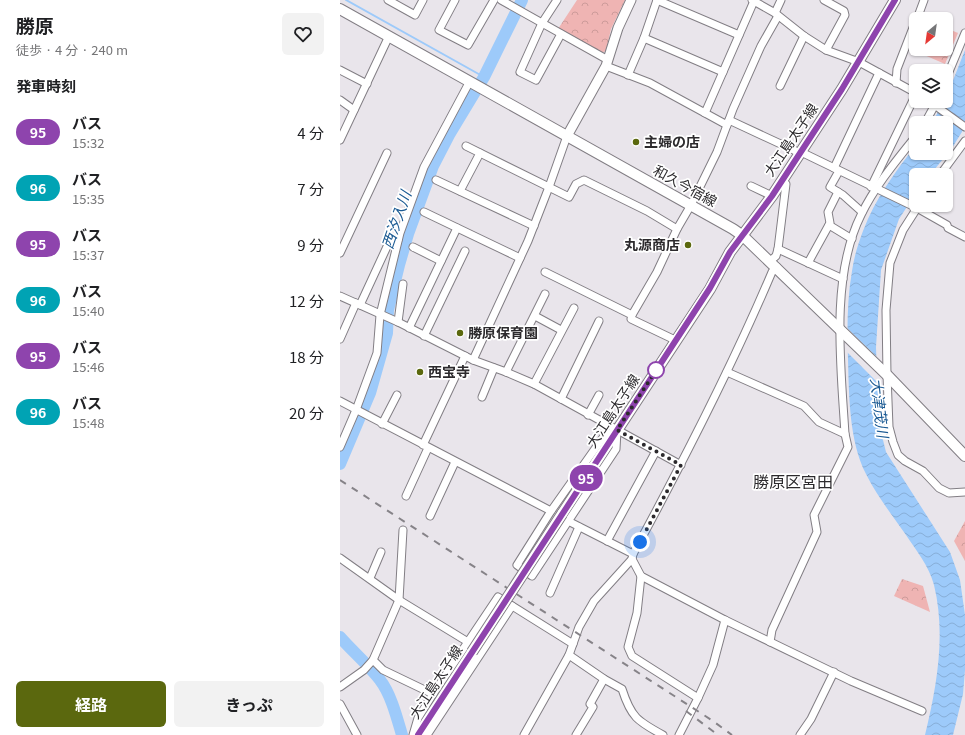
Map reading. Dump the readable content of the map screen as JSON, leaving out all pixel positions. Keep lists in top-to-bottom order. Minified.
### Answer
{"streets":{"main road":["大江島太子線","和久今宿線"]},"crossings":[["大江島太子線","和久今宿線"]],"districts":["勝原区宮田"],"water":["西汐入川","大津茂川"],"places":["主婦の店","丸源商店","勝原保育園","西宝寺"],"lines":["bus line 95"],"north":"bottom left","page":{"heading":[["勝原","徒歩 · 4 分 · 240 m"],"発車時刻"],"on_map":"95","map_buttons":["+","−"],"list":[{"mark":"95","name":"バス","note":"15:32","value":"4 分"},{"mark":"96","name":"バス","note":"15:35","value":"7 分"},{"mark":"95","name":"バス","note":"15:37","value":"9 分"},{"mark":"96","name":"バス","note":"15:40","value":"12 分"},{"mark":"95","name":"バス","note":"15:46","value":"18 分"},{"mark":"96","name":"バス","note":"15:48","value":"20 分"}],"buttons":["経路","きっぷ"]}}
